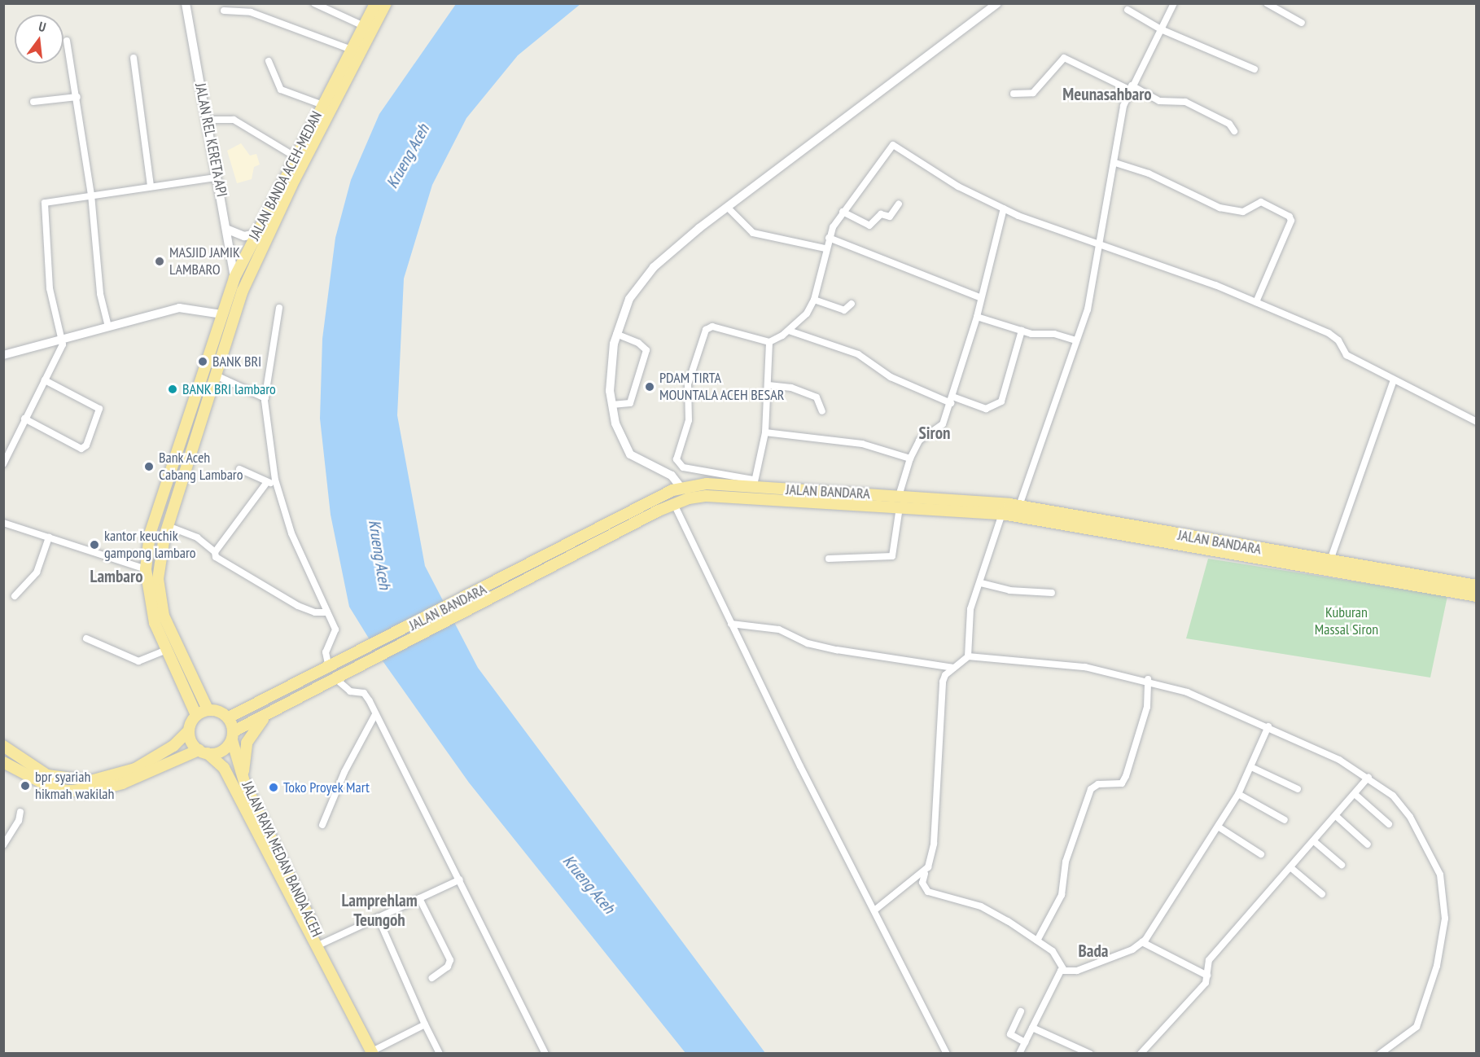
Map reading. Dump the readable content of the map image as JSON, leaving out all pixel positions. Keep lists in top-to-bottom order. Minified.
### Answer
{"streets":{"highway":["JALAN BANDA ACEH-MEDAN","JALAN BANDARA","JALAN RAYA MEDAN BANDA ACEH"],"street":["JALAN REL KERETA API"]},"crossings":[["JALAN REL KERETA API","JALAN BANDA ACEH-MEDAN"],["JALAN BANDA ACEH-MEDAN","JALAN BANDARA"],["JALAN BANDA ACEH-MEDAN","JALAN RAYA MEDAN BANDA ACEH"],["JALAN BANDARA","JALAN RAYA MEDAN BANDA ACEH"]],"districts":["Meunasahbaro","Siron","Lambaro","Lamprehlam Teungoh","Bada"],"water":["Krueng Aceh"],"parks":["Kuburan Massal Siron"],"places":["MASJID JAMIK LAMBARO","BANK BRI","PDAM TIRTA MOUNTALA ACEH BESAR","BANK BRI lambaro","Bank Aceh Cabang Lambaro","kantor keuchik gampong lambaro","bpr syariah hikmah wakilah","Toko Proyek Mart"],"north":"top"}
